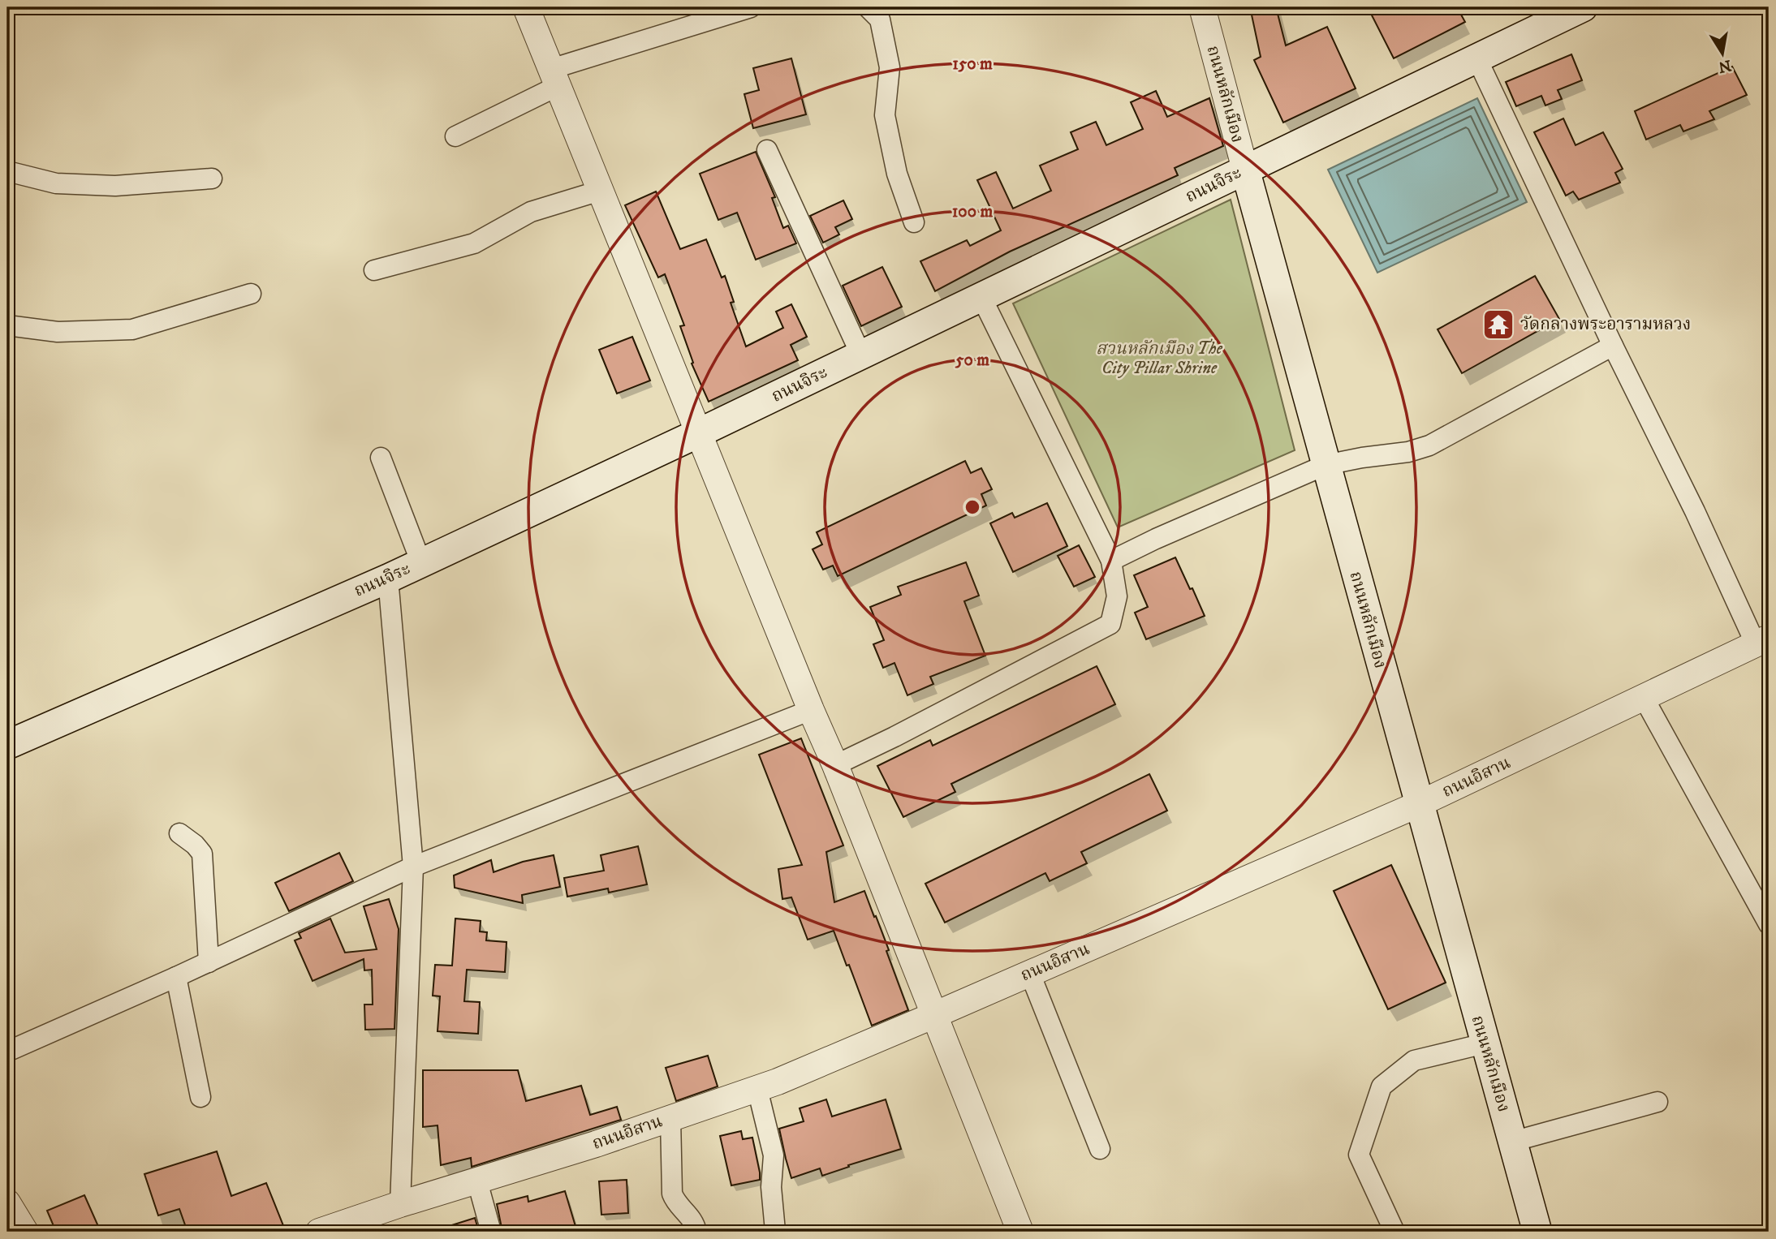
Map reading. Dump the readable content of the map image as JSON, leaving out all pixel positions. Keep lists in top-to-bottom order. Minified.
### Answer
{"streets":{"main road":["ถนนหลักเมือง","ถนนจิระ"],"street":["ถนนอิสาน"]},"crossings":[["ถนนหลักเมือง","ถนนจิระ"],["ถนนหลักเมือง","ถนนอิสาน"]],"parks":["สวนหลักเมือง The City Pillar Shrine"],"places":{"temple":["วัดกลางพระอารามหลวง"]},"north":"bottom","rings":["150 m","100 m","50 m"]}
